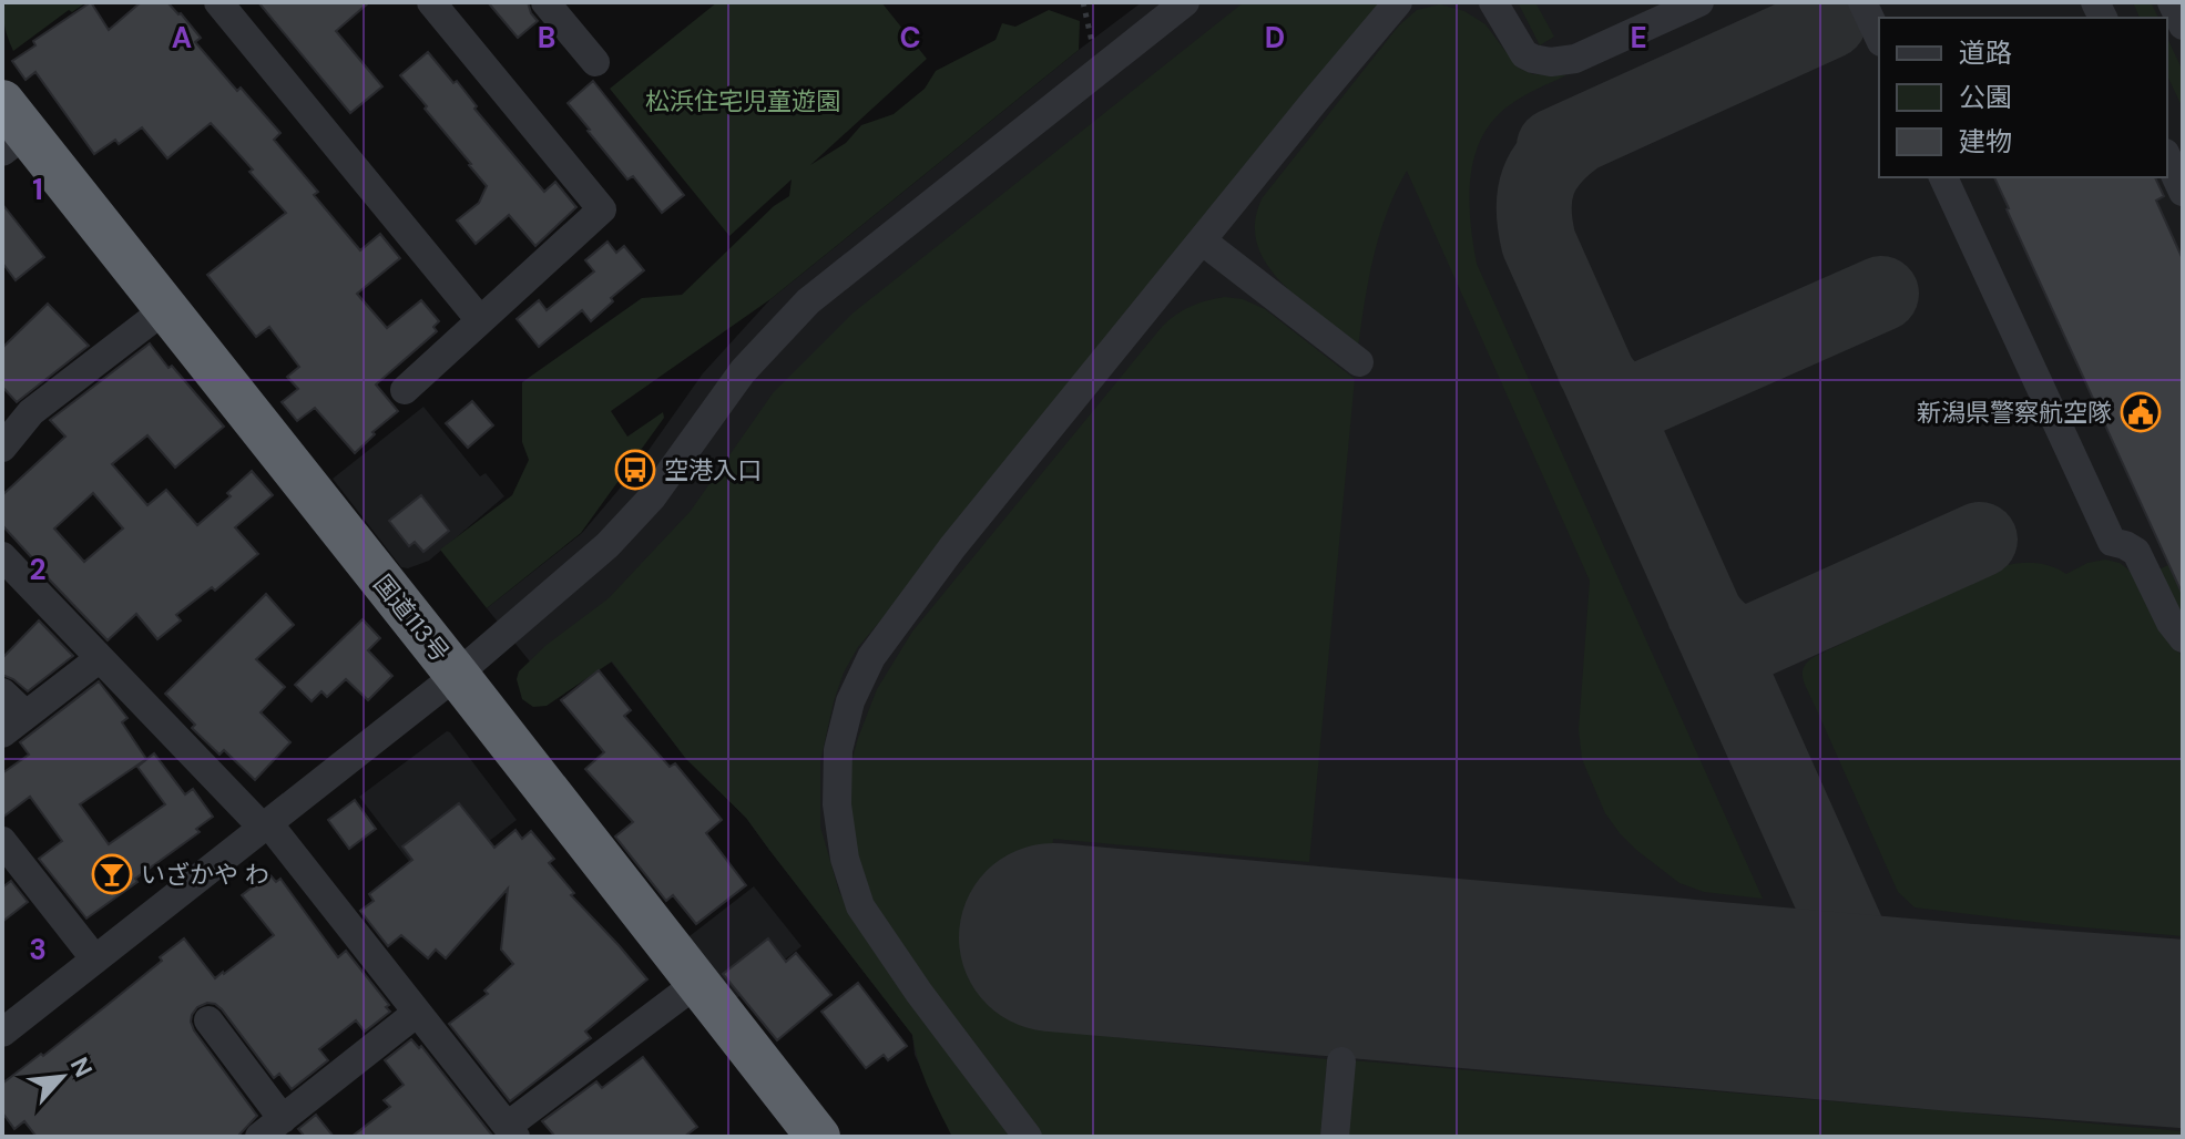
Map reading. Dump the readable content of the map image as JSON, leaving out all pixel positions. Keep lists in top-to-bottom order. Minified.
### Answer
{"streets":{"highway":["国道113号"]},"parks":["松浜住宅児童遊園"],"places":{"public building":["新潟県警察航空隊"],"bus stop":["空港入口"],"bar":["いざかや わ"]},"legend":["道路","公園","建物"],"north":"top right","grid":{"columns":["A","B","C","D","E"],"rows":["1","2","3"]}}
